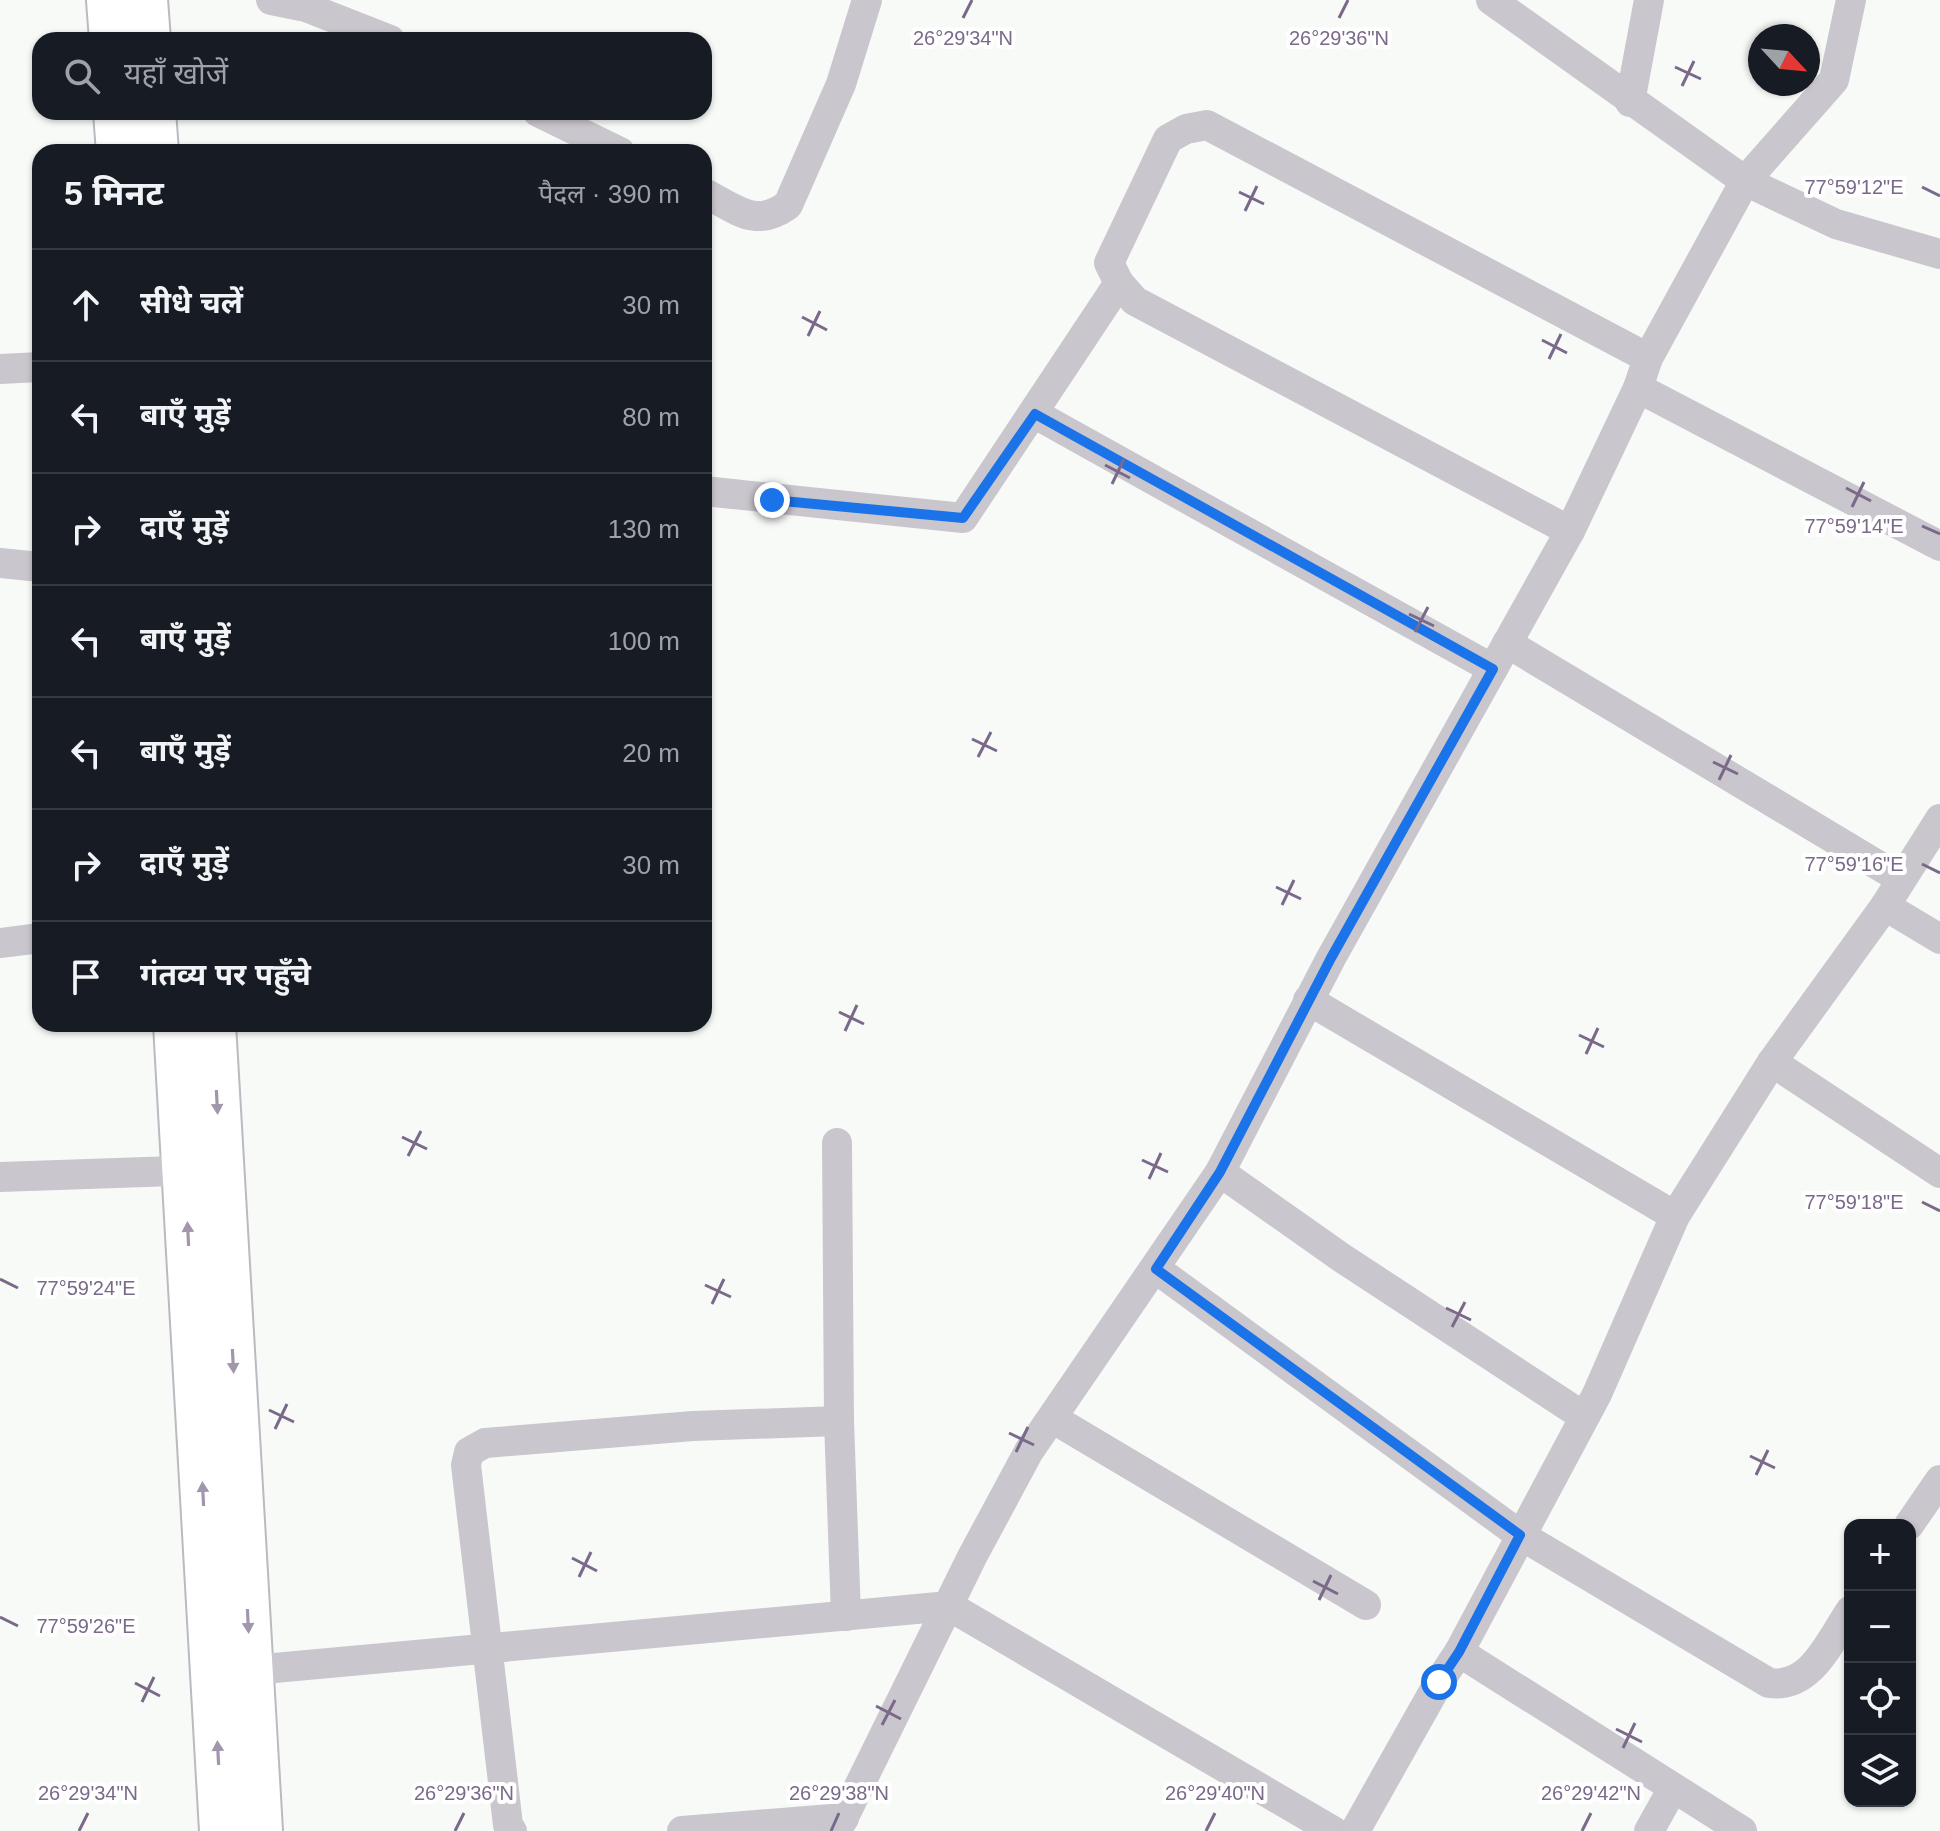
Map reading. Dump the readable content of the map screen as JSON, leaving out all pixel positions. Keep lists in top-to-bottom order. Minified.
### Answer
{"north":"bottom right","page":{"search":"यहाँ खोजें","heading":["5 मिनट","पैदल · 390 m"],"list":[["सीधे चलें","30 m"],["बाएँ मुड़ें","80 m"],["दाएँ मुड़ें","130 m"],["बाएँ मुड़ें","100 m"],["बाएँ मुड़ें","20 m"],["दाएँ मुड़ें","30 m"],"गंतव्य पर पहुँचे"],"map_buttons":["+","−"]},"coordinates":["26°29'34\"N","26°29'36\"N","77°59'12\"E","77°59'14\"E","77°59'16\"E","77°59'18\"E","77°59'24\"E","77°59'26\"E","26°29'38\"N","26°29'40\"N","26°29'42\"N"]}
